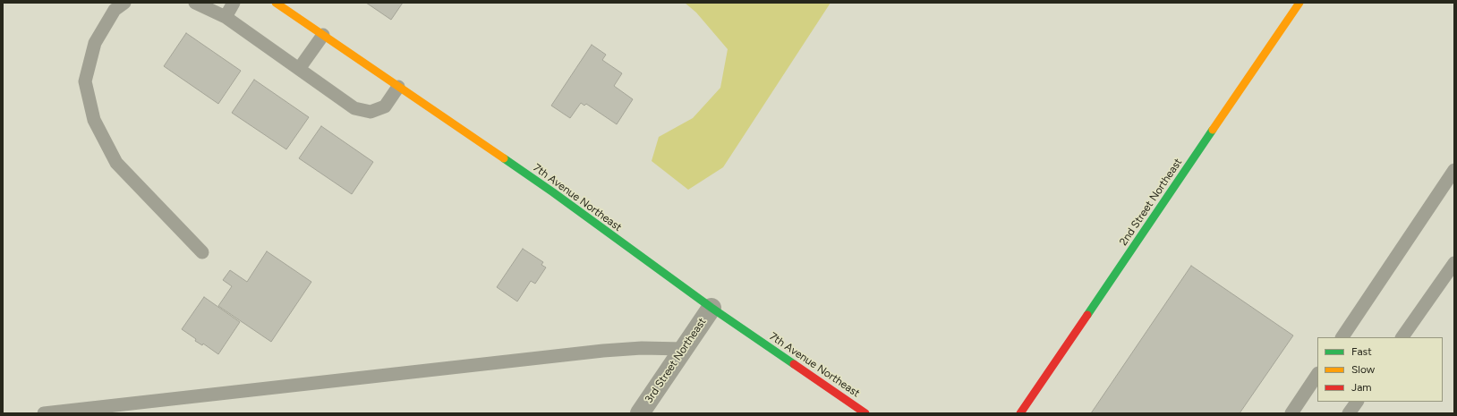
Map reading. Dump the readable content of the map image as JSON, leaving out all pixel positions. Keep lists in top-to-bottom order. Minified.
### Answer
{"streets":{"street":["7th Avenue Northeast","2nd Street Northeast","3rd Street Northeast"]},"crossings":[["7th Avenue Northeast","3rd Street Northeast"]],"legend":["Fast","Slow","Jam"]}
